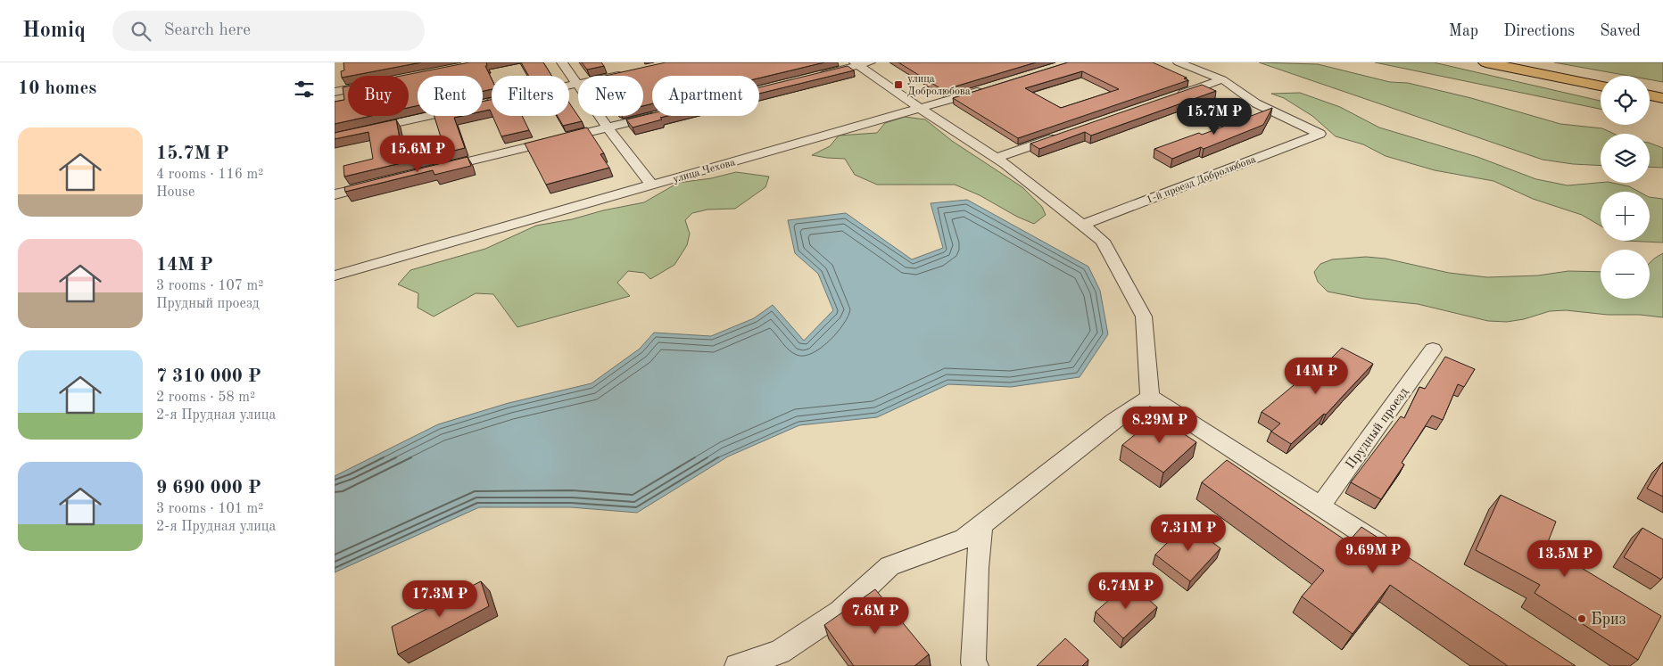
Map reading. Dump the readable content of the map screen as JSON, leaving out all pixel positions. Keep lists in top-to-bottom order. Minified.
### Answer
{"streets":{"street":["улица Чехова","1-й проезд Добролюбова","Прудный проезд"]},"places":{"transit":["улица Добролюбова"],"other":["Бриз"]},"page":{"header":"Homiq","search":"Search here","nav":["Map","Directions","Saved"],"heading":"10 homes","map_buttons":["+","−"],"chip":["Buy","Rent","Filters","New","Apartment"],"price":["15.7M ₽","15.6M ₽","14M ₽","8.29M ₽","7.31M ₽","9.69M ₽","13.5M ₽","6.74M ₽","17.3M ₽","7.6M ₽"],"list":[{"name":"15.7M ₽","note":"4 rooms · 116 m² · House"},{"name":"14M ₽","note":"3 rooms · 107 m² · Прудный проезд"},{"name":"7 310 000 ₽","note":"2 rooms · 58 m² · 2-я Прудная улица"},{"name":"9 690 000 ₽","note":"3 rooms · 101 m² · 2-я Прудная улица"}]}}
